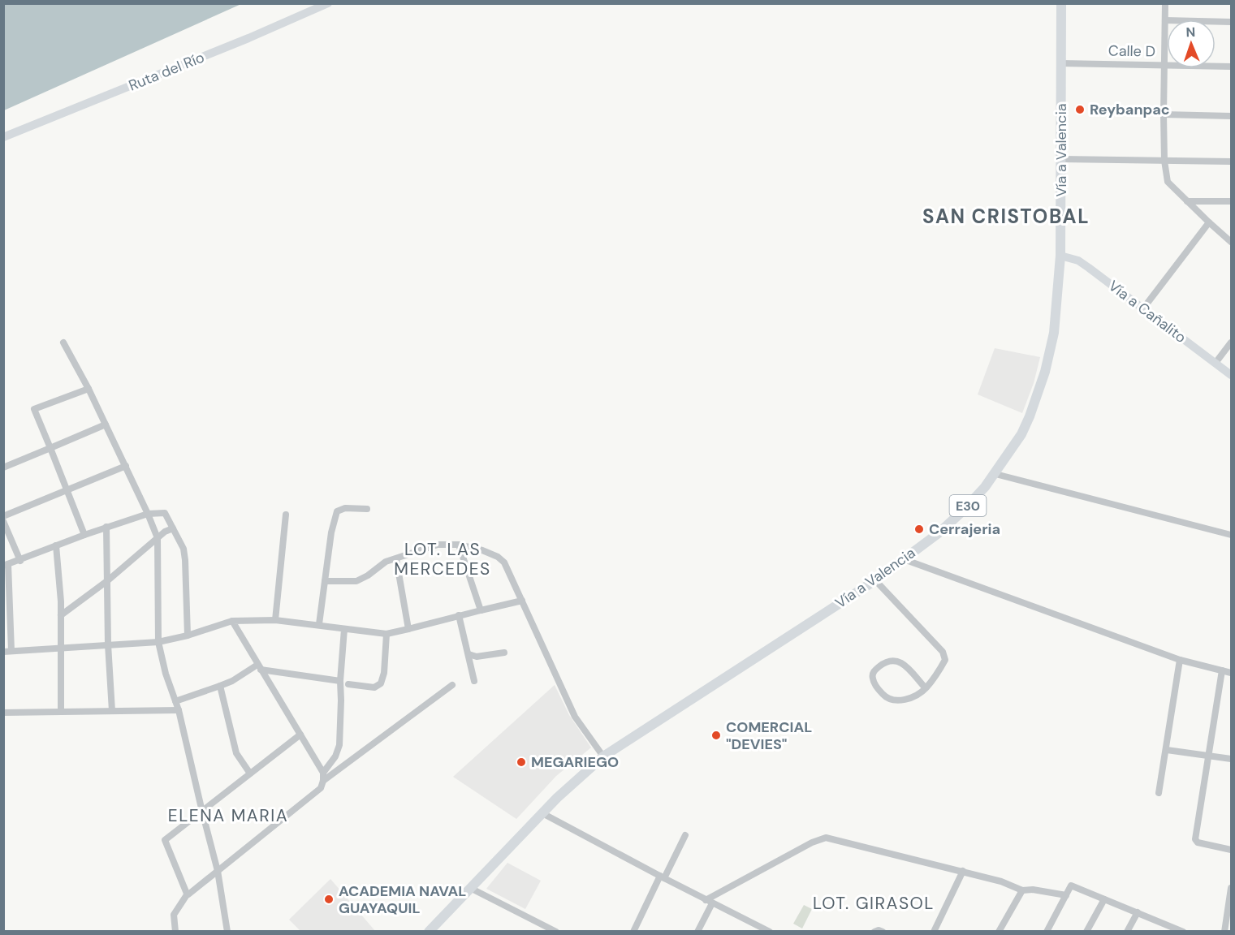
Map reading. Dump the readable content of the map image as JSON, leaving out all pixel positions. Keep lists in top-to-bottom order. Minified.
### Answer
{"streets":{"highway":["Vía a Valencia","E30"],"main road":["Ruta del Río","Vía a Cañalito"],"street":["Calle D"]},"crossings":[["Calle D","Vía a Valencia"],["Vía a Valencia","Vía a Cañalito"],["Vía a Valencia","E30"]],"districts":["SAN CRISTOBAL","LOT. LAS MERCEDES","ELENA MARIA","LOT. GIRASOL"],"places":["Reybanpac","Cerrajeria","COMERCIAL \"DEVIES\"","MEGARIEGO","ACADEMIA NAVAL GUAYAQUIL"],"north":"top"}
